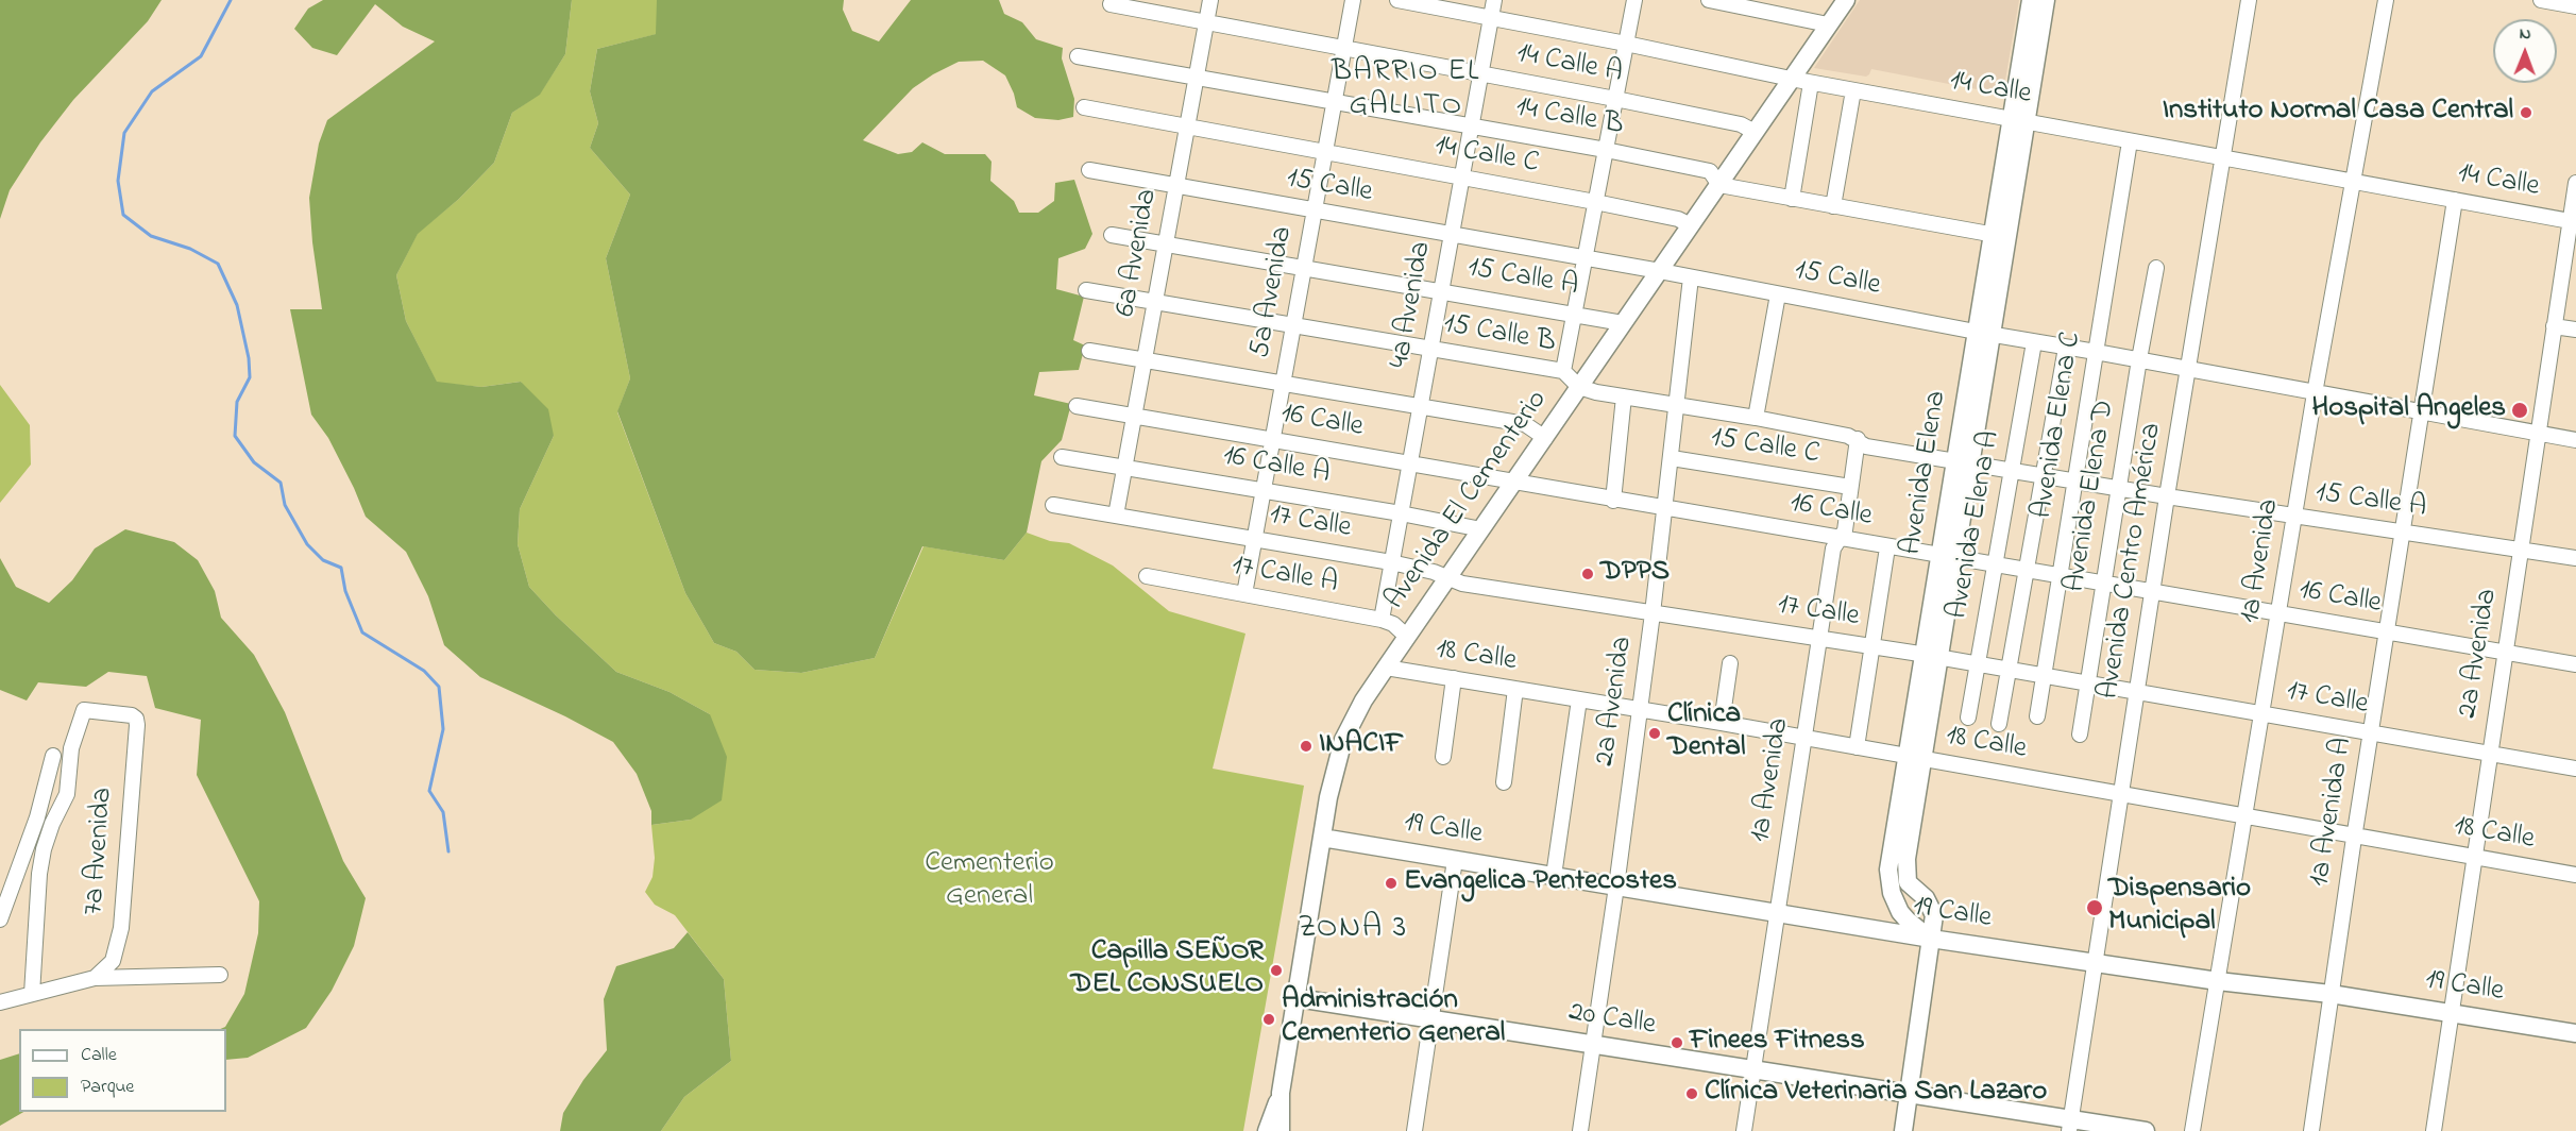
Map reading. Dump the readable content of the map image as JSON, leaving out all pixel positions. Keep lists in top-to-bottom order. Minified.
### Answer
{"streets":{"main road":["Avenida Elena","Avenida El Cementerio","19 Calle","20 Calle"],"street":["14 Calle A","14 Calle","14 Calle B","14 Calle C","15 Calle","6a Avenida","15 Calle A","5a Avenida","4a Avenida","15 Calle B","16 Calle","Avenida Elena C","15 Calle C","16 Calle A","Avenida Elena D","17 Calle","Avenida Elena A","Avenida Centro América","1a Avenida","17 Calle A","2a Avenida","18 Calle","1a Avenida A","7a Avenida"]},"crossings":[["14 Calle A","6a Avenida"],["14 Calle A","5a Avenida"],["14 Calle A","4a Avenida"],["14 Calle A","Avenida El Cementerio"],["14 Calle","4a Avenida"],["14 Calle","Avenida Elena C"],["14 Calle","Avenida Elena"],["14 Calle","Avenida El Cementerio"],["14 Calle","Avenida Centro América"],["14 Calle","1a Avenida"],["14 Calle","2a Avenida"],["14 Calle","1a Avenida A"],["14 Calle B","6a Avenida"],["14 Calle B","5a Avenida"],["14 Calle B","4a Avenida"],["14 Calle B","Avenida Elena"],["14 Calle B","Avenida El Cementerio"],["14 Calle C","6a Avenida"],["14 Calle C","5a Avenida"],["14 Calle C","4a Avenida"],["14 Calle C","Avenida El Cementerio"],["15 Calle","6a Avenida"],["15 Calle","5a Avenida"],["15 Calle","4a Avenida"],["15 Calle","Avenida Elena C"],["15 Calle","Avenida Elena"],["15 Calle","Avenida Elena D"],["15 Calle","Avenida El Cementerio"],["15 Calle","Avenida Elena A"],["15 Calle","Avenida Centro América"],["15 Calle","1a Avenida"],["15 Calle","2a Avenida"],["15 Calle","1a Avenida A"],["6a Avenida","15 Calle A"],["6a Avenida","15 Calle B"],["6a Avenida","16 Calle"],["6a Avenida","16 Calle A"],["6a Avenida","17 Calle"],["15 Calle A","5a Avenida"],["15 Calle A","4a Avenida"],["15 Calle A","15 Calle B"],["15 Calle A","Avenida Elena C"],["15 Calle A","Avenida Elena"],["15 Calle A","Avenida Elena D"],["15 Calle A","Avenida El Cementerio"],["15 Calle A","Avenida Elena A"],["15 Calle A","Avenida Centro América"],["15 Calle A","1a Avenida"],["15 Calle A","2a Avenida"],["15 Calle A","1a Avenida A"],["5a Avenida","15 Calle B"],["5a Avenida","16 Calle"],["5a Avenida","16 Calle A"],["5a Avenida","17 Calle"],["5a Avenida","17 Calle A"],["4a Avenida","15 Calle B"],["4a Avenida","16 Calle"],["4a Avenida","16 Calle A"],["4a Avenida","17 Calle"],["4a Avenida","17 Calle A"],["15 Calle B","Avenida Elena"],["15 Calle B","Avenida El Cementerio"],["15 Calle B","1a Avenida"],["15 Calle B","2a Avenida"],["16 Calle","Avenida Elena C"],["16 Calle","Avenida Elena"],["16 Calle","Avenida Elena D"],["16 Calle","Avenida El Cementerio"],["16 Calle","Avenida Elena A"],["16 Calle","Avenida Centro América"],["16 Calle","1a Avenida"],["16 Calle","2a Avenida"],["16 Calle","1a Avenida A"],["Avenida Elena C","17 Calle"],["15 Calle C","1a Avenida"],["15 Calle C","2a Avenida"],["16 Calle A","Avenida El Cementerio"],["Avenida Elena","17 Calle"],["Avenida Elena","18 Calle"],["Avenida Elena","19 Calle"],["Avenida Elena","20 Calle"],["Avenida Elena D","17 Calle"],["Avenida El Cementerio","17 Calle"],["Avenida El Cementerio","17 Calle A"],["Avenida El Cementerio","18 Calle"],["Avenida El Cementerio","19 Calle"],["Avenida El Cementerio","20 Calle"],["17 Calle","Avenida Elena A"],["17 Calle","Avenida Centro América"],["17 Calle","1a Avenida"],["17 Calle","2a Avenida"],["17 Calle","1a Avenida A"],["Avenida Centro América","18 Calle"],["Avenida Centro América","19 Calle"],["Avenida Centro América","20 Calle"],["1a Avenida","18 Calle"],["1a Avenida","19 Calle"],["1a Avenida","20 Calle"],["2a Avenida","18 Calle"],["2a Avenida","19 Calle"],["2a Avenida","20 Calle"],["18 Calle","1a Avenida A"],["1a Avenida A","19 Calle"]],"districts":["BARRIO EL GALLITO","ZONA 3"],"parks":["Cementerio General"],"places":["Instituto Normal Casa Central","Hospital Angeles","DPPS","Clínica Dental","INACIF","Evangelica Pentecostes","Dispensario Municipal","Capilla SEÑOR DEL CONSUELO","Administración Cementerio General","Finees Fitness","Clínica Veterinaria San Lazaro"],"legend":["Calle","Parque"],"north":"top"}
